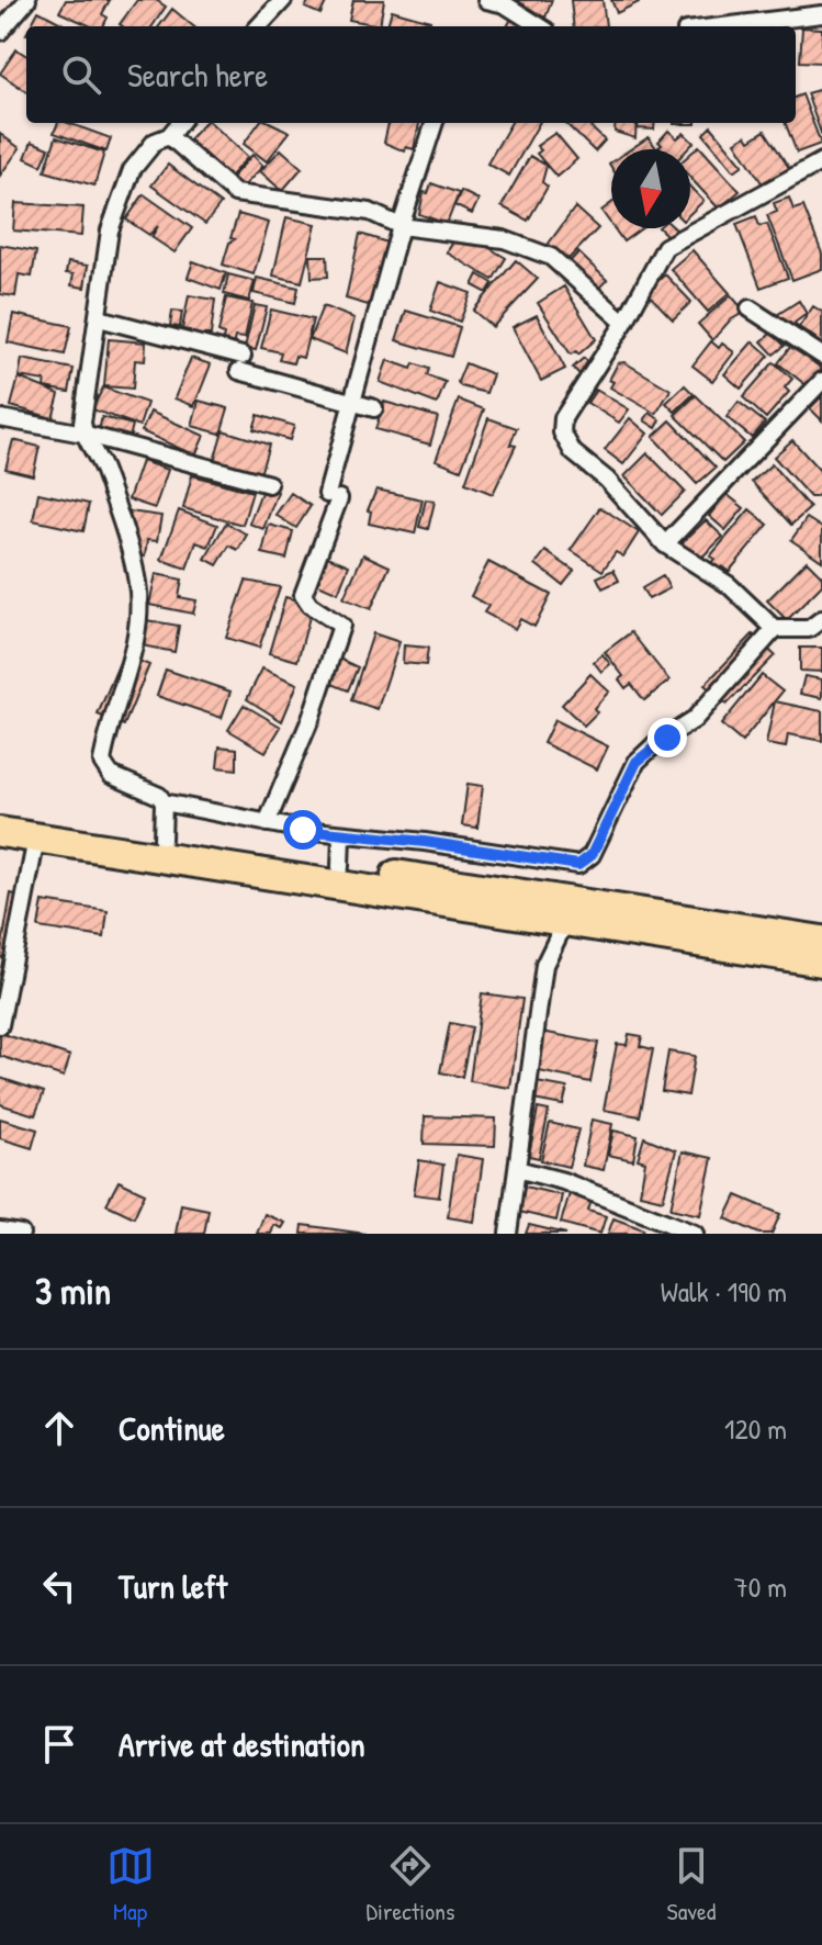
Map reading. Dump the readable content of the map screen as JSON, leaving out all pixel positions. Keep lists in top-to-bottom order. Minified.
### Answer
{"north":"bottom","page":{"search":"Search here","heading":["3 min","Walk · 190 m"],"list":[["Continue","120 m"],["Turn left","70 m"],"Arrive at destination"],"nav":["Map","Directions","Saved"]}}
